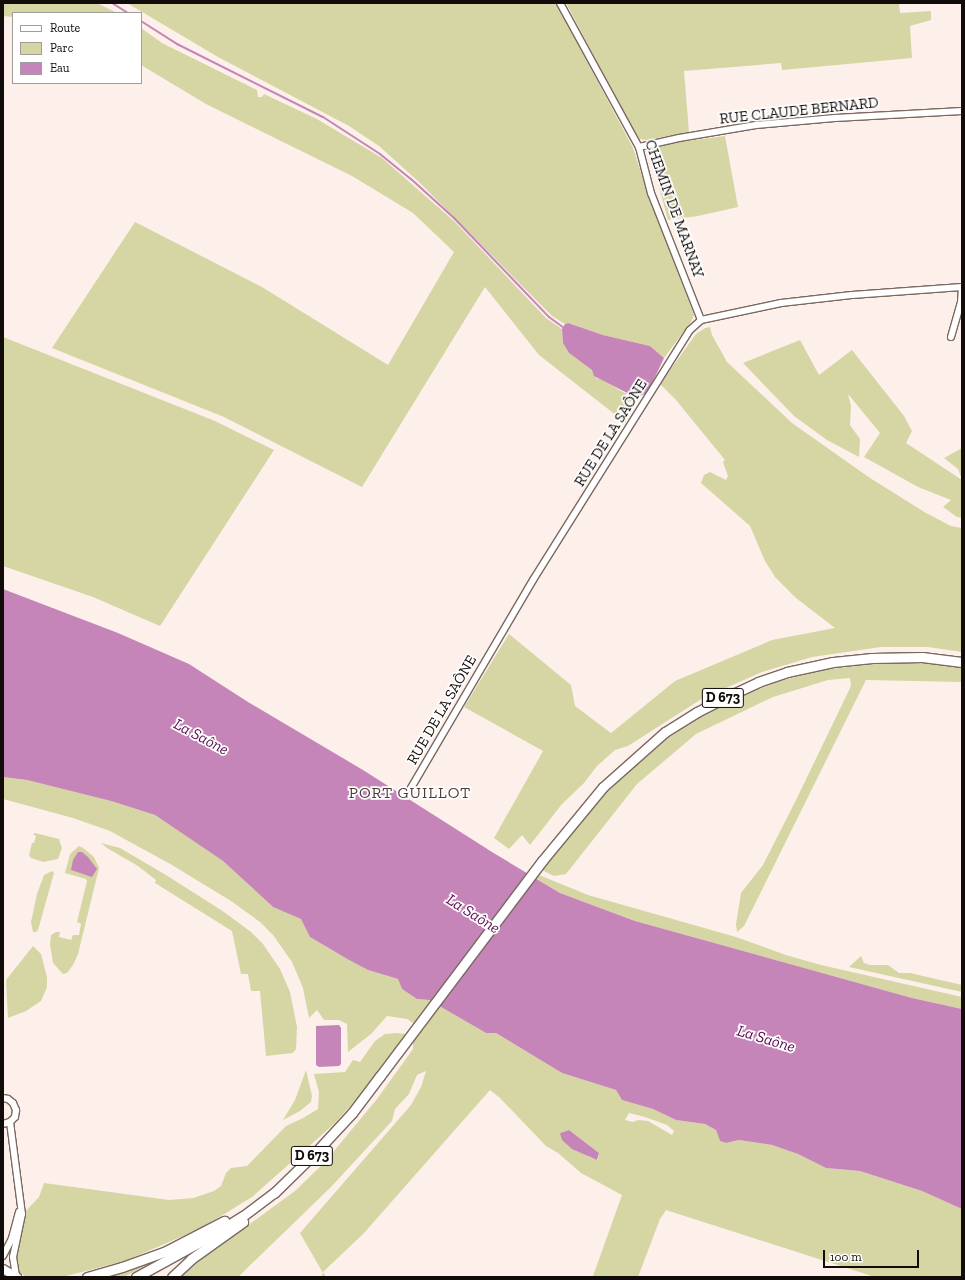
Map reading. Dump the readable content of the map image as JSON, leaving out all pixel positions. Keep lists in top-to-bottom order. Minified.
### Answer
{"streets":{"main road":["D 673"],"street":["RUE CLAUDE BERNARD","CHEMIN DE MARNAY","RUE DE LA SAÔNE"]},"crossings":[["RUE CLAUDE BERNARD","CHEMIN DE MARNAY"],["CHEMIN DE MARNAY","RUE DE LA SAÔNE"]],"districts":["PORT GUILLOT"],"water":["La Saône"],"legend":["Route","Parc","Eau"],"scale_bar":"100 m"}
